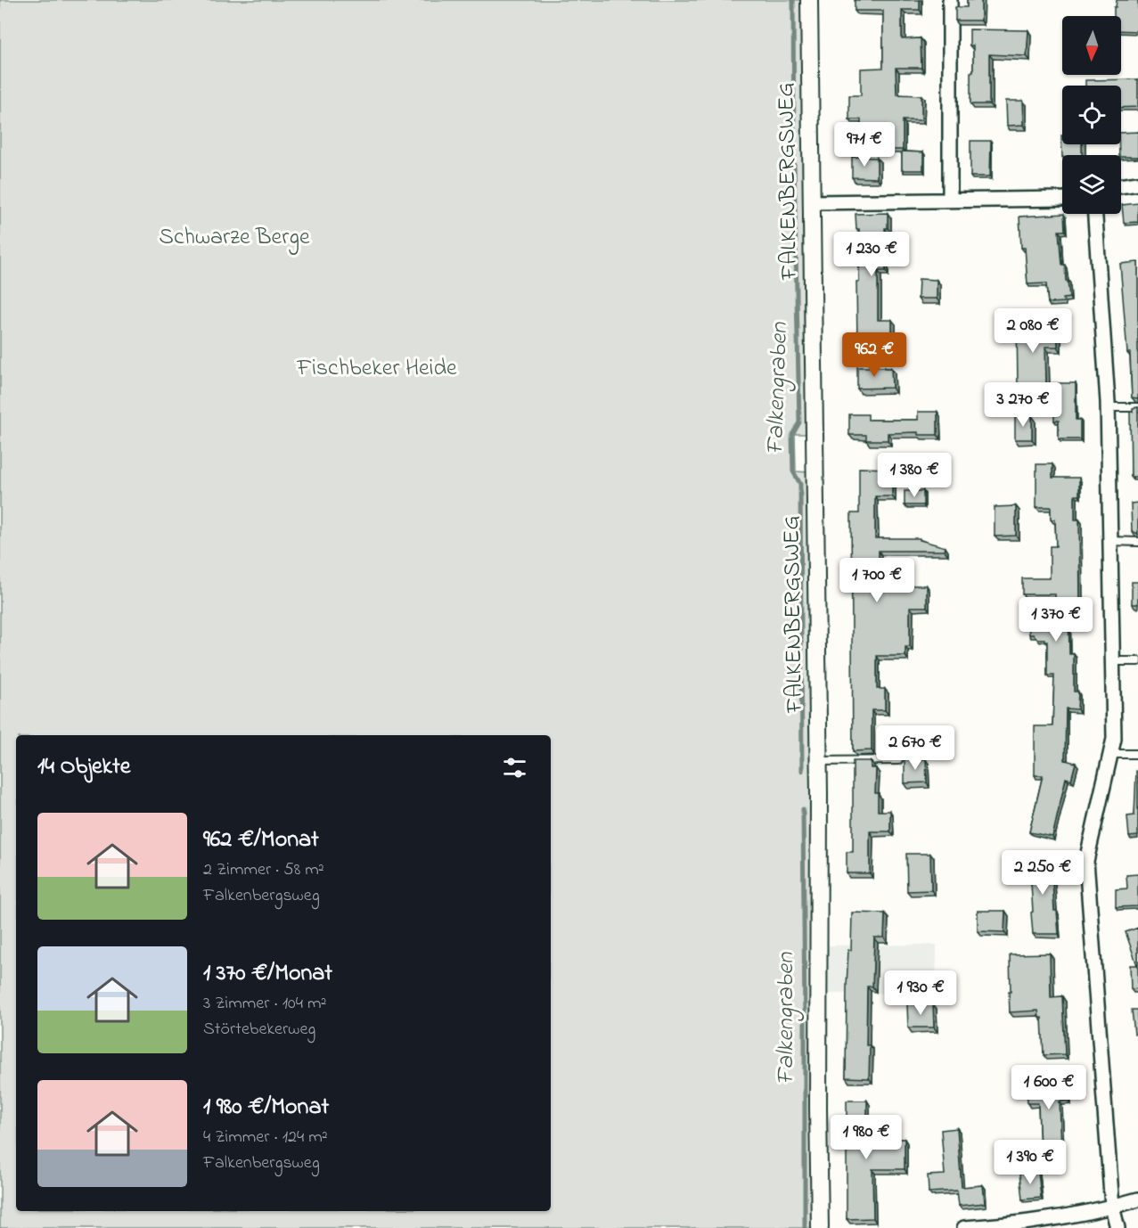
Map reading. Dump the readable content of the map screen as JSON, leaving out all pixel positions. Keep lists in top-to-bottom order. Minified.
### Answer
{"streets":{"street":["FALKENBERGSWEG"]},"water":["Falkengraben"],"parks":["Schwarze Berge","Fischbeker Heide"],"north":"bottom","page":{"price":["971 €","1 230 €","2 080 €","962 €","3 270 €","1 380 €","1 700 €","1 370 €","2 670 €","2 250 €","1 930 €","1 600 €","1 980 €","1 390 €"],"heading":"14 Objekte","list":[{"name":"962 €/Monat","note":"2 Zimmer · 58 m² · Falkenbergsweg"},{"name":"1 370 €/Monat","note":"3 Zimmer · 104 m² · Störtebekerweg"},{"name":"1 980 €/Monat","note":"4 Zimmer · 124 m² · Falkenbergsweg"}]}}
